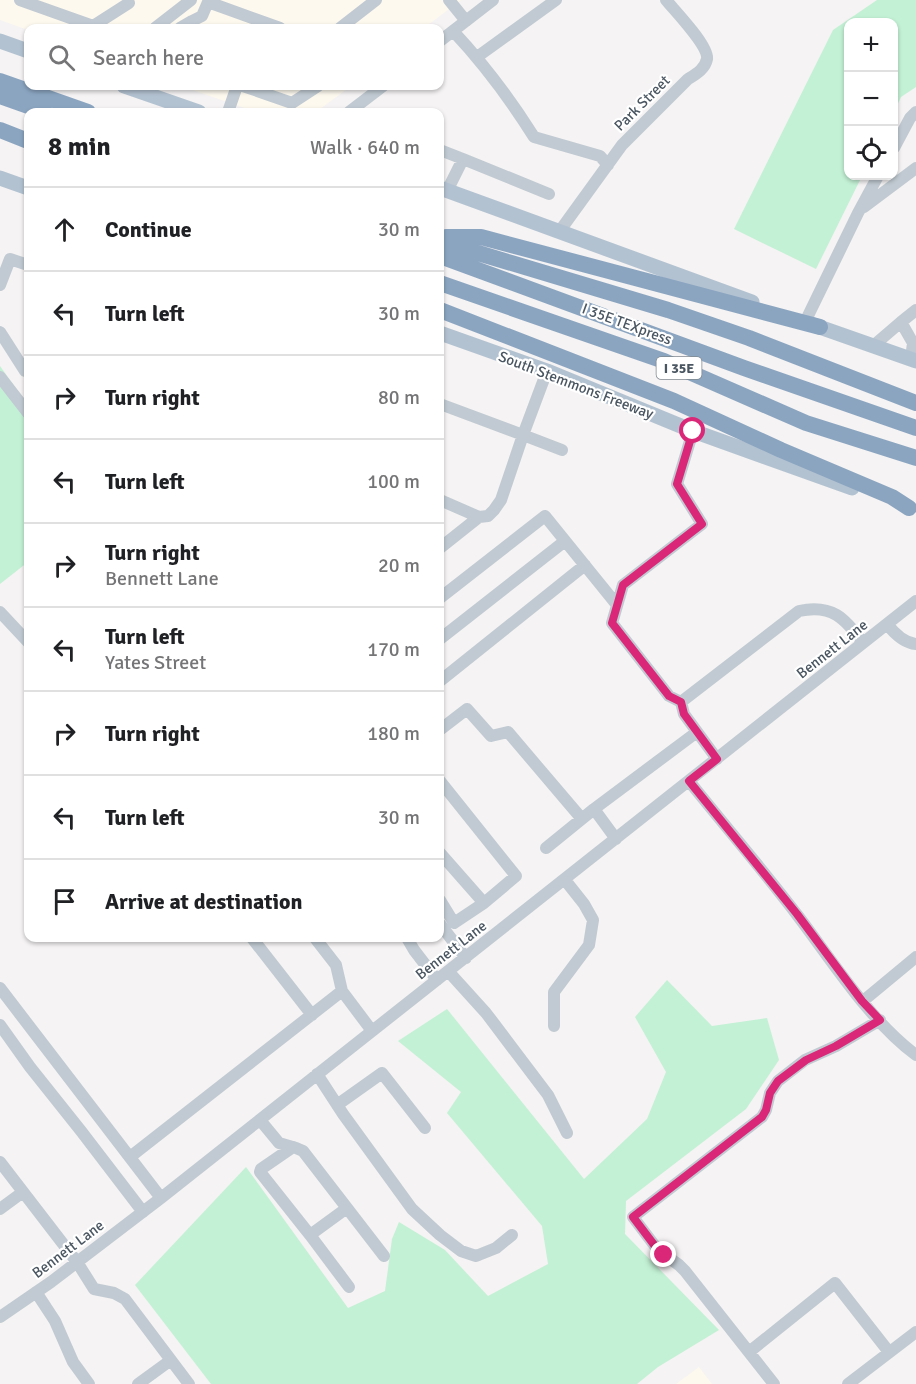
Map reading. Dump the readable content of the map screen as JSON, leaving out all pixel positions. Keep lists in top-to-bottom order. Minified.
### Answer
{"streets":{"highway":["I 35E TEXpress","I 35E"],"main road":["South Stemmons Freeway"],"street":["Park Street","Bennett Lane"]},"page":{"map_buttons":["+","−"],"search":"Search here","heading":["8 min","Walk · 640 m"],"list":[["Continue","30 m"],["Turn left","30 m"],["Turn right","80 m"],["Turn left","100 m"],["Turn right","Bennett Lane","20 m"],["Turn left","Yates Street","170 m"],["Turn right","180 m"],["Turn left","30 m"],"Arrive at destination"]}}
